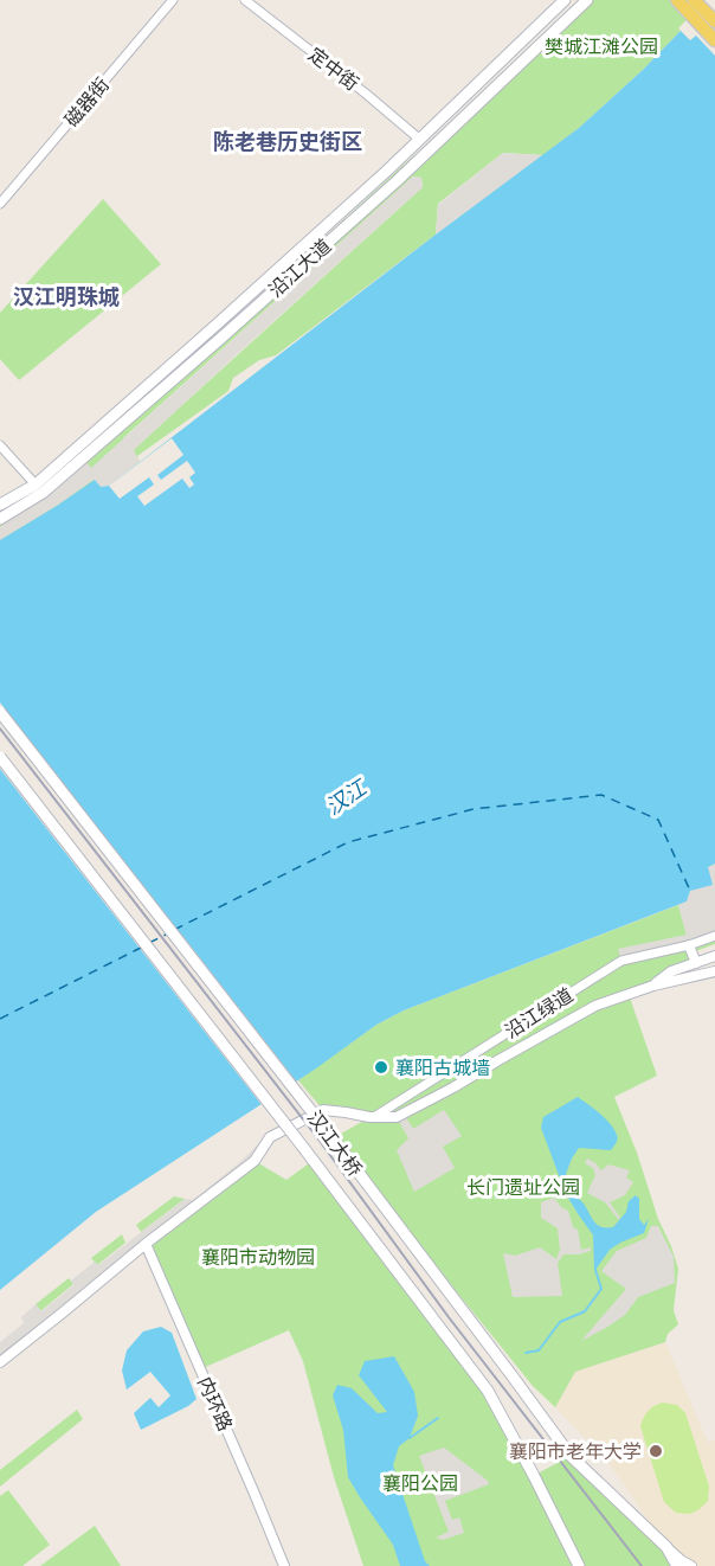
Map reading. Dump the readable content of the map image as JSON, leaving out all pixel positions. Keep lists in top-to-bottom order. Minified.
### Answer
{"streets":{"main road":["沿江大道","汉江大桥"],"street":["定中街","磁器街","沿江绿道","内环路"]},"crossings":[["定中街","沿江大道"]],"districts":["陈老巷历史街区","汉江明珠城"],"water":["汉江"],"parks":["樊城江滩公园","长门遗址公园","襄阳市动物园","襄阳公园"],"places":["襄阳古城墙","襄阳市老年大学"]}
